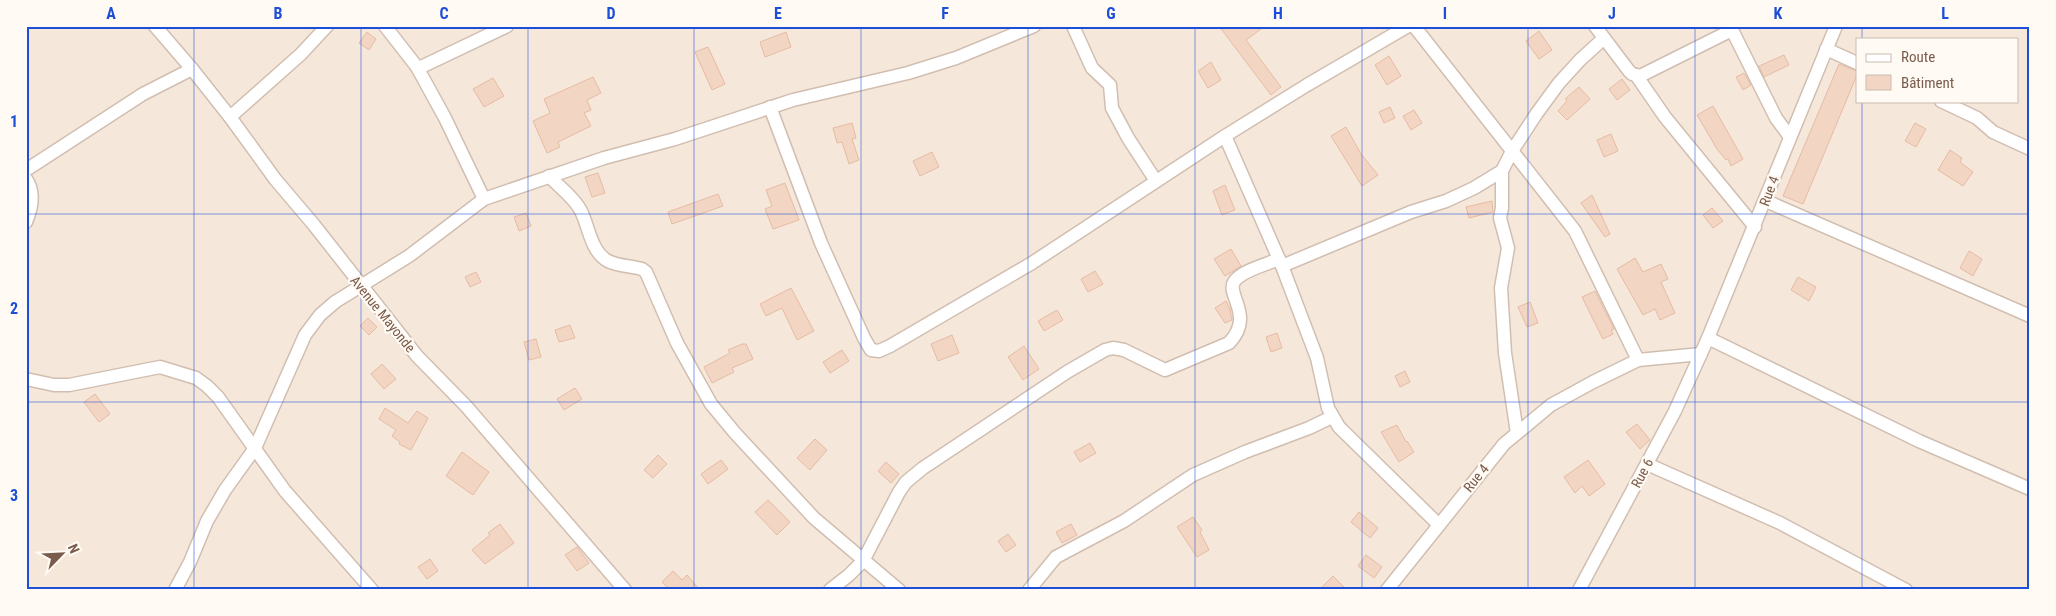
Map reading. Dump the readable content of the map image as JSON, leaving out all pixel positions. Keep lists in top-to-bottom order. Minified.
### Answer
{"streets":{"street":["Rue 4","Avenue Mayonde","Rue 6"]},"crossings":[["Rue 4","Rue 6"]],"legend":["Route","Bâtiment"],"north":"top right","grid":{"columns":["A","B","C","D","E","F","G","H","I","J","K","L"],"rows":["1","2","3"]}}
